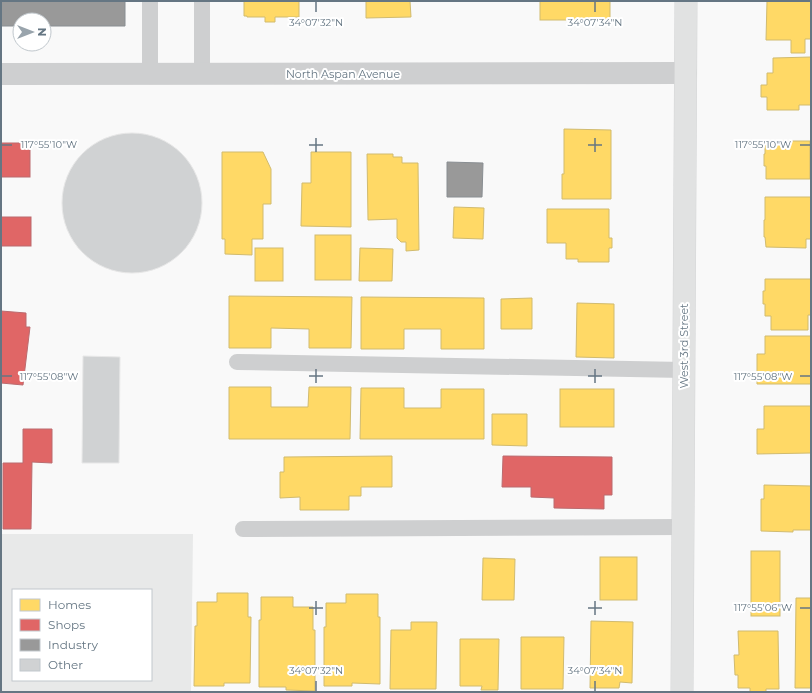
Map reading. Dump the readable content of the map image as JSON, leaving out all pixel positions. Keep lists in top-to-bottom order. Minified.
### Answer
{"streets":{"street":["North Aspan Avenue","West 3rd Street"]},"crossings":[["North Aspan Avenue","West 3rd Street"]],"legend":["Homes","Shops","Industry","Other"],"north":"right","coordinates":["34°07'32\"N","34°07'34\"N","117°55'10\"W","117°55'08\"W","117°55'06\"W"]}
